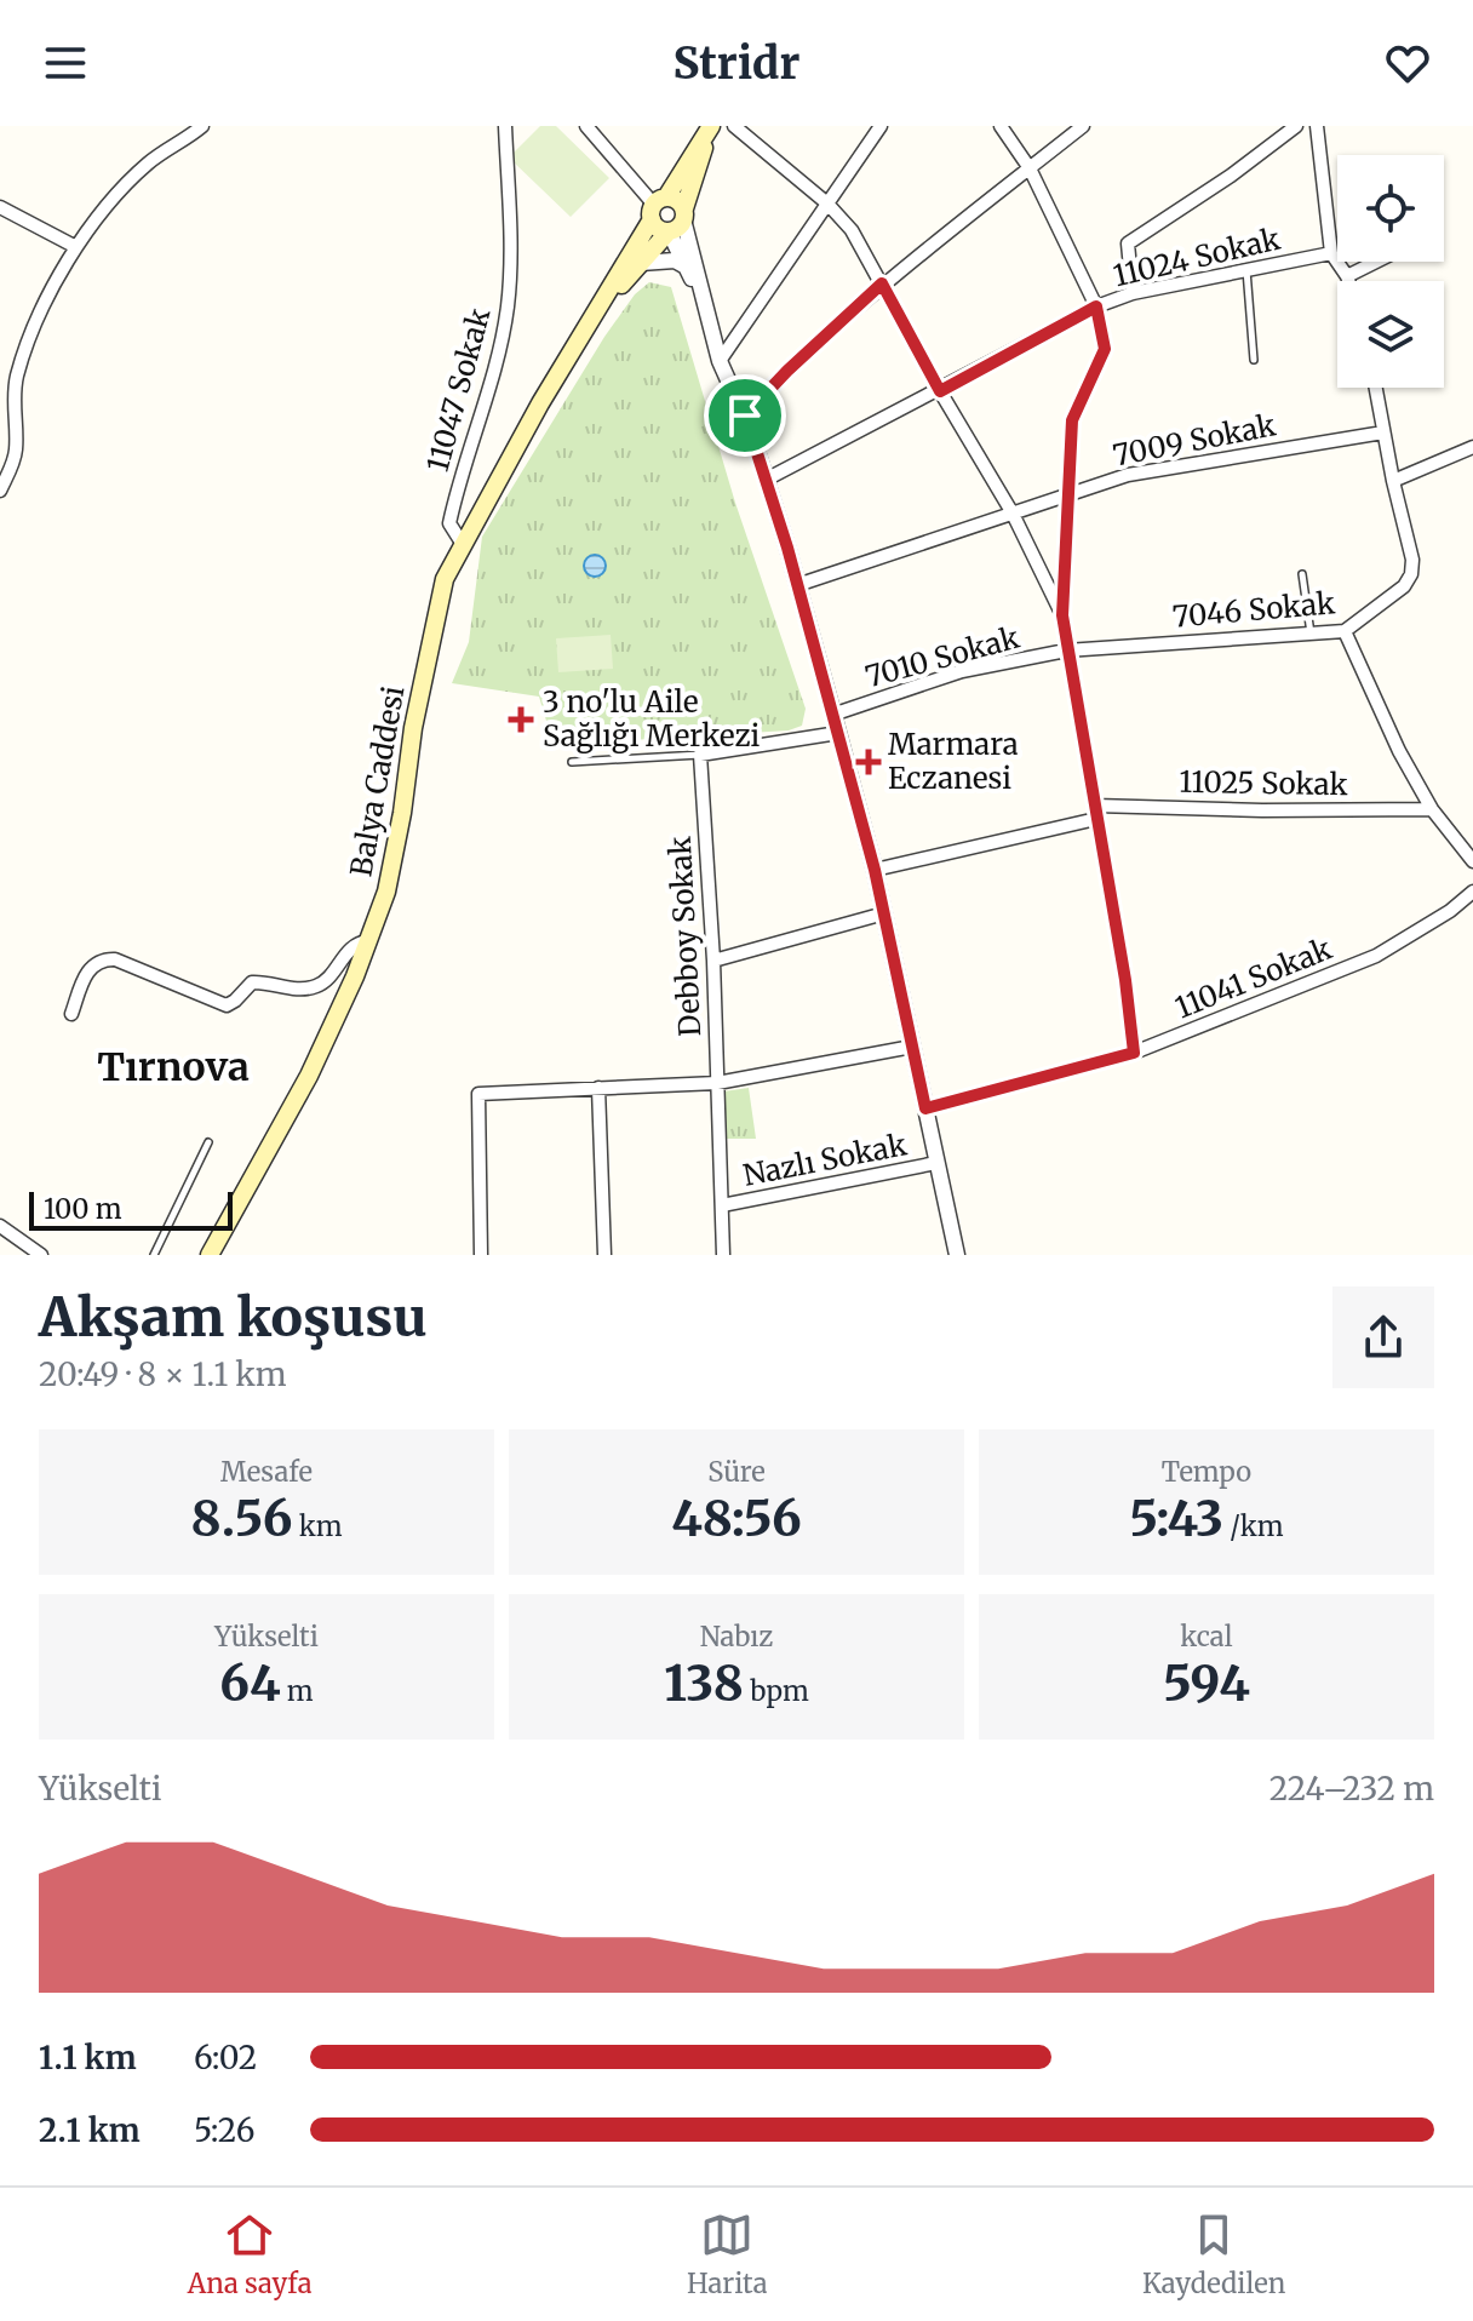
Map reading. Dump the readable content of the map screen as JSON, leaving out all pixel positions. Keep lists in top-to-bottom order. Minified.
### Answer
{"streets":{"main road":["Balya Caddesi"],"street":["11024 Sokak","11047 Sokak","7009 Sokak","7046 Sokak","7010 Sokak","11025 Sokak","Debboy Sokak","11041 Sokak","Nazlı Sokak"]},"crossings":[["11047 Sokak","Balya Caddesi"],["7046 Sokak","7010 Sokak"],["Debboy Sokak","Nazlı Sokak"]],"districts":["Tırnova"],"places":{"health":["3 no'lu Aile Sağlığı Merkezi","Marmara Eczanesi"]},"scale_bar":"100 m","page":{"header":"Stridr","scale":"100 m","heading":["Akşam koşusu","20:49 · 8 × 1.1 km"],"stats":[["Mesafe","8.56 km"],["Süre","48:56"],["Tempo","5:43 /km"],["Yükselti","64 m"],["Nabız","138 bpm"],["kcal","594"]],"chart":["Yükselti","224–232 m"],"list":[{"name":"1.1 km","note":"6:02"},{"name":"2.1 km","note":"5:26"}],"tabs":["Ana sayfa","Harita","Kaydedilen"]}}
